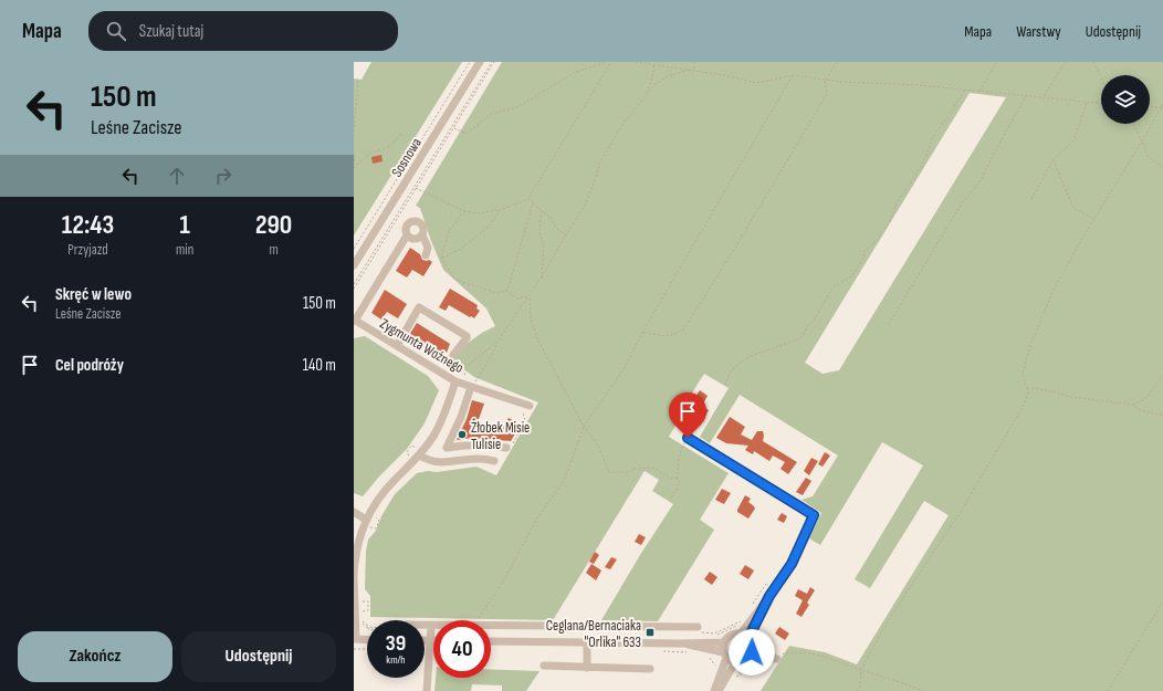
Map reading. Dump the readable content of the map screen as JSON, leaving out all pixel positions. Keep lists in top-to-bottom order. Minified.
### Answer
{"streets":{"street":["Sosnowa","Zygmunta Woźnego"]},"places":{"other":["Żłobek Misie Tulisie"],"transit":["Ceglana/Bernaciaka \"Orlika\" 633"]},"page":{"header":"Mapa","search":"Szukaj tutaj","nav":["Mapa","Warstwy","Udostępnij"],"turn":["150 m","Leśne Zacisze"],"eta":["12:43","Przyjazd","1","min","290","m"],"list":[{"name":"Skręć w lewo","note":"Leśne Zacisze","value":"150 m"},{"name":"Cel podróży","value":"140 m"}],"speed":"39 km/h","limit":"40","buttons":["Zakończ","Udostępnij"]}}
